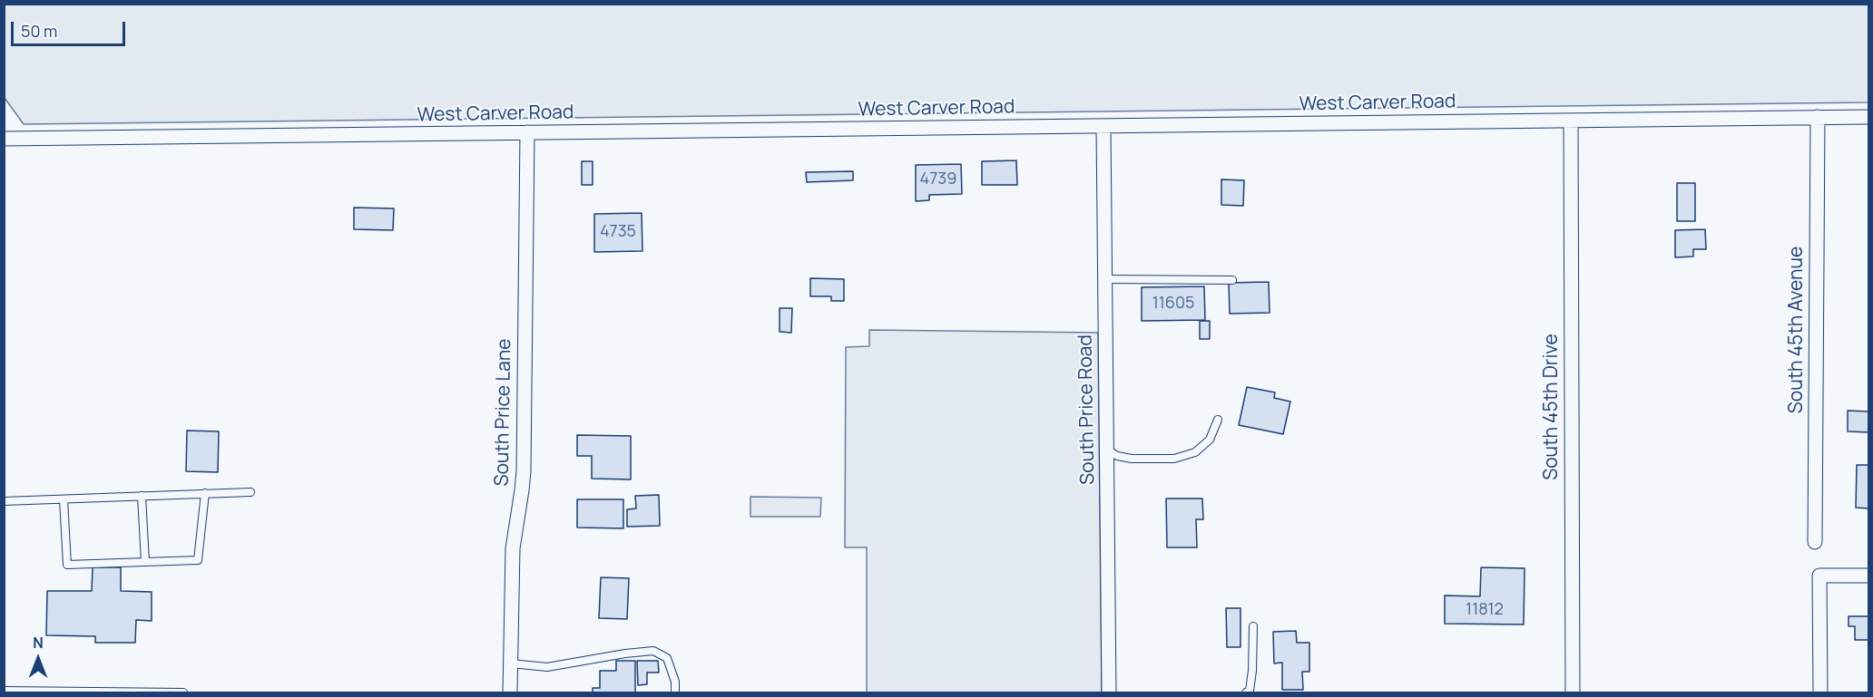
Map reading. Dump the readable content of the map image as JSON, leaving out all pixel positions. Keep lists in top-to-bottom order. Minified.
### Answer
{"streets":{"street":["West Carver Road","South 45th Avenue","South 45th Drive","South Price Road","South Price Lane"]},"crossings":[["West Carver Road","South 45th Avenue"],["West Carver Road","South 45th Drive"],["West Carver Road","South Price Road"],["West Carver Road","South Price Lane"]],"house_numbers":["4739","4735","11605","11812"],"scale_bar":"50 m","north":"top"}
